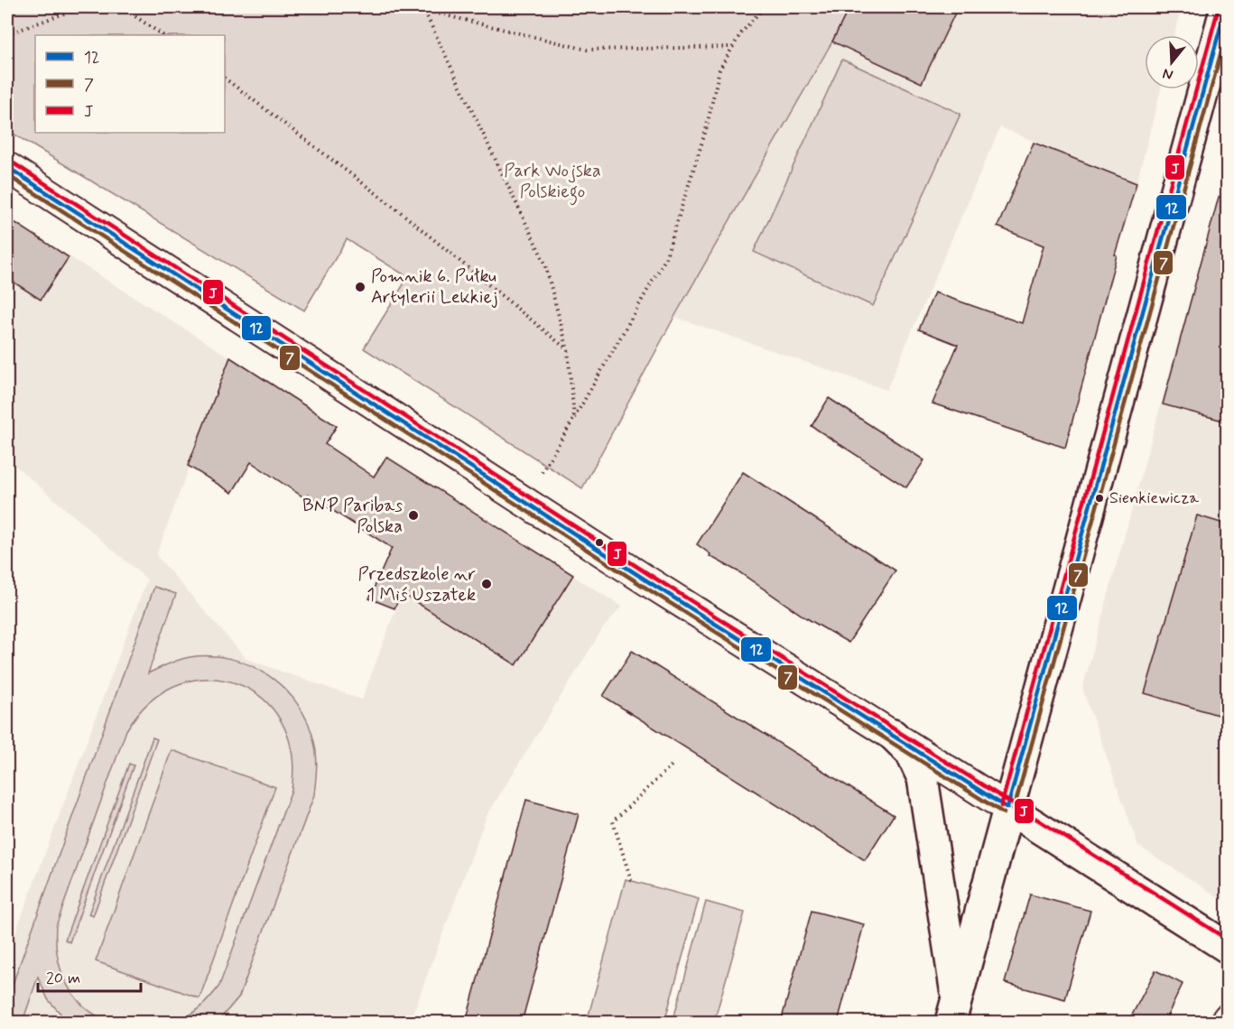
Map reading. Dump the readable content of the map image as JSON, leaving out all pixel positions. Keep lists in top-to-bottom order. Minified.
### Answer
{"parks":["Park Wojska Polskiego"],"places":["Pomnik 6. Pułku Artylerii Lekkiej","Sienkiewicza","BNP Paribas Polska","Przedszkole nr 1 Miś Uszatek"],"lines":["transit line 12","transit line J","transit line 7"],"legend":["12","7","J"],"scale_bar":"20 m","north":"bottom"}
